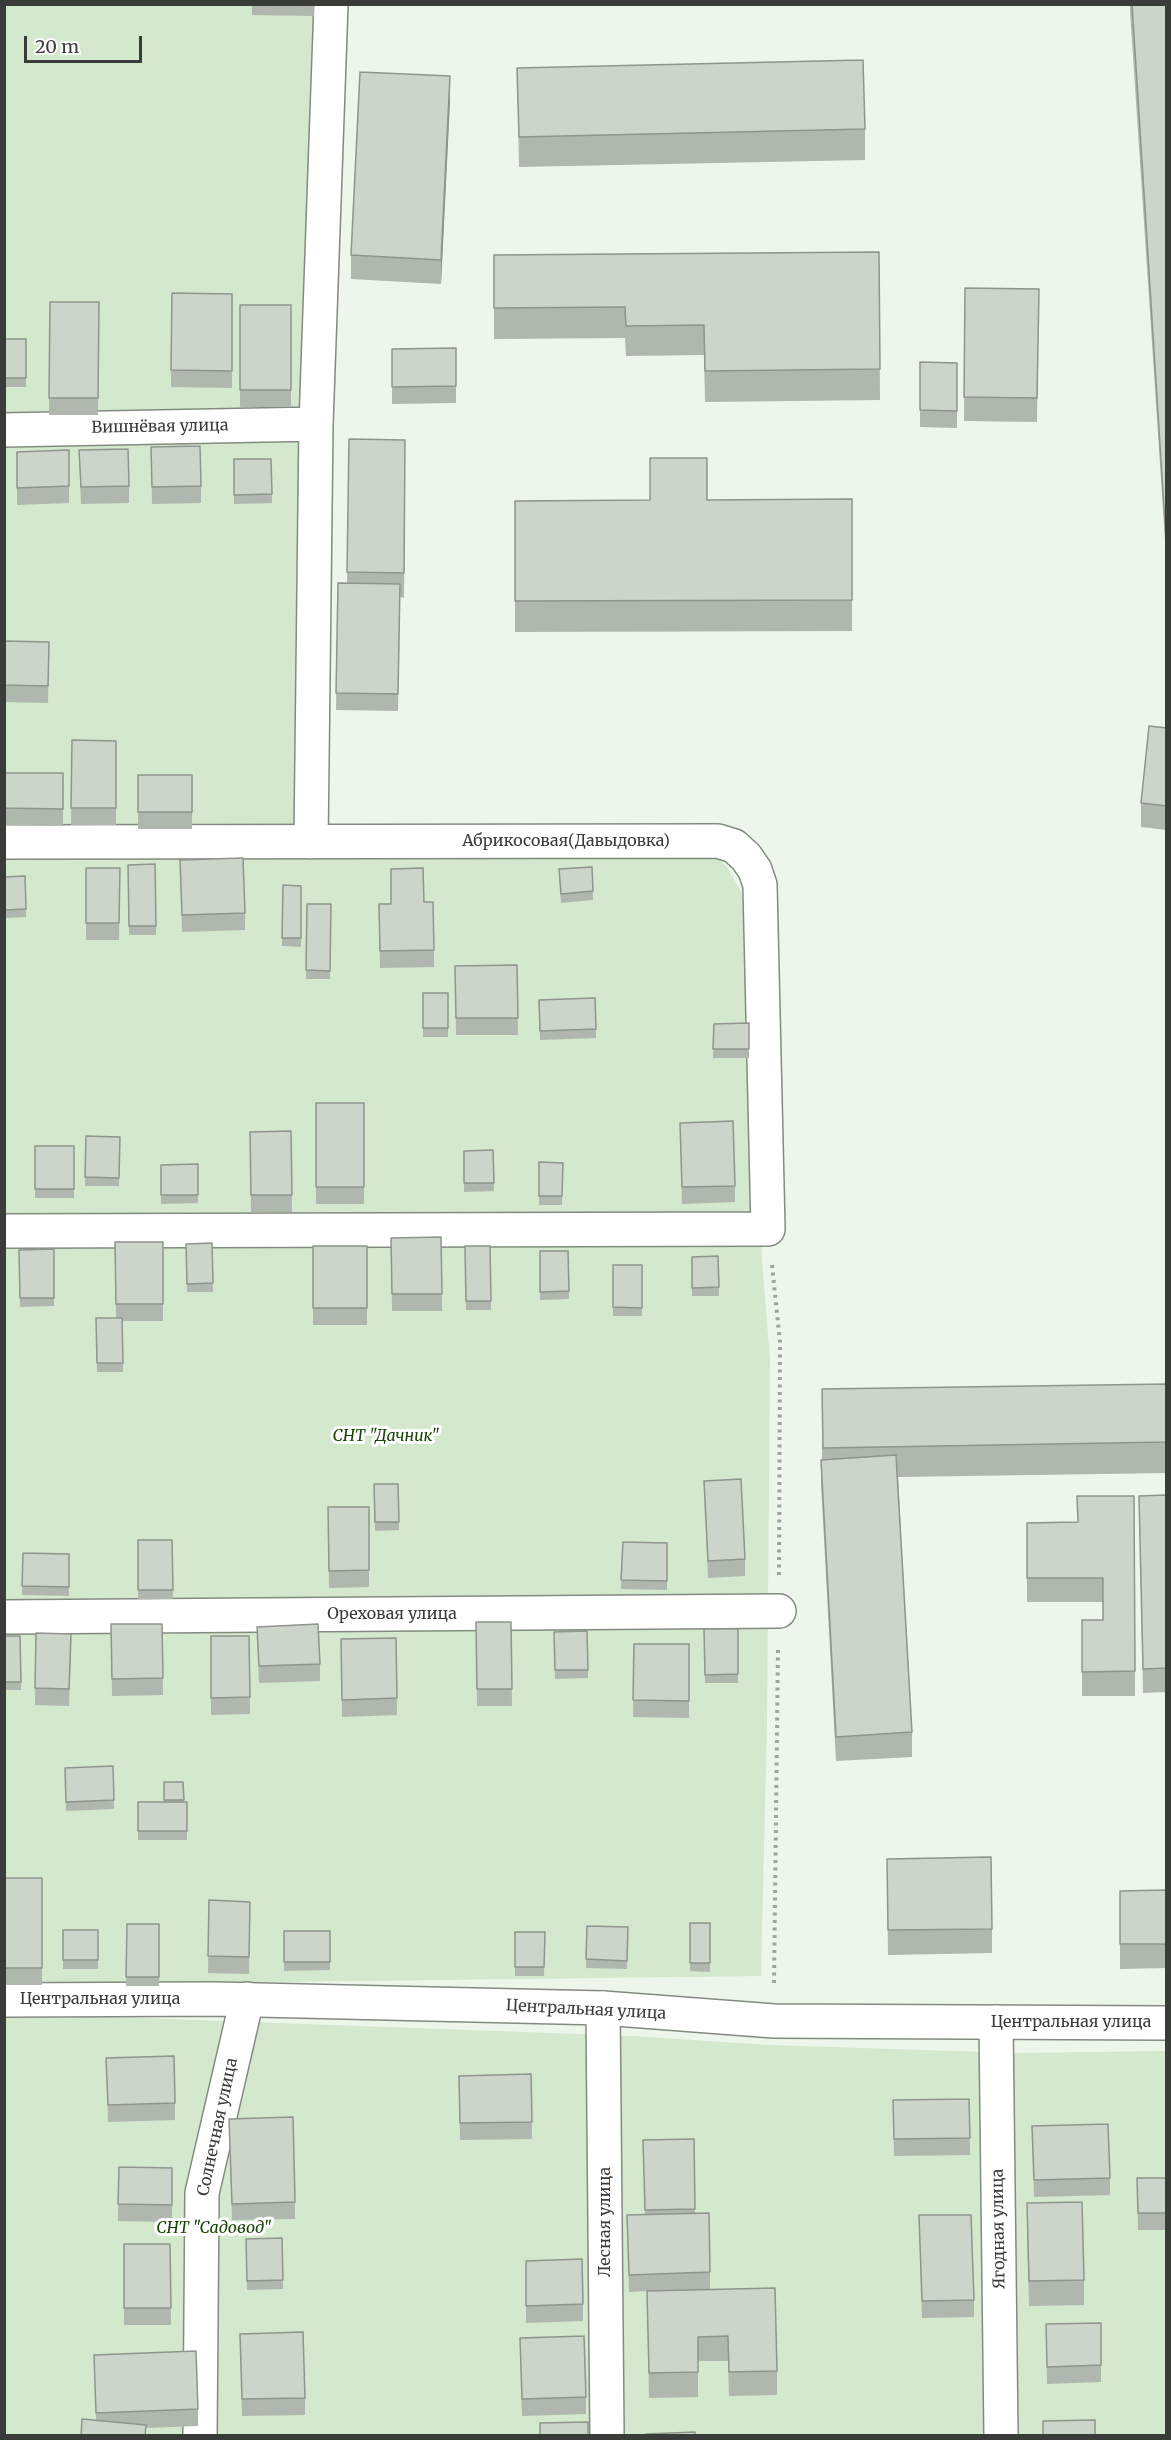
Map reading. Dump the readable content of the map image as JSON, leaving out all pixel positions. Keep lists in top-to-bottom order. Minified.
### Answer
{"streets":{"street":["Вишнёвая улица","Абрикосовая(Давыдовка)","Ореховая улица","Центральная улица","Солнечная улица","Лесная улица","Ягодная улица"]},"crossings":[["Центральная улица","Солнечная улица"],["Центральная улица","Лесная улица"],["Центральная улица","Ягодная улица"]],"parks":["СНТ \"Дачник\"","СНТ \"Садовод\""],"scale_bar":"20 m"}
